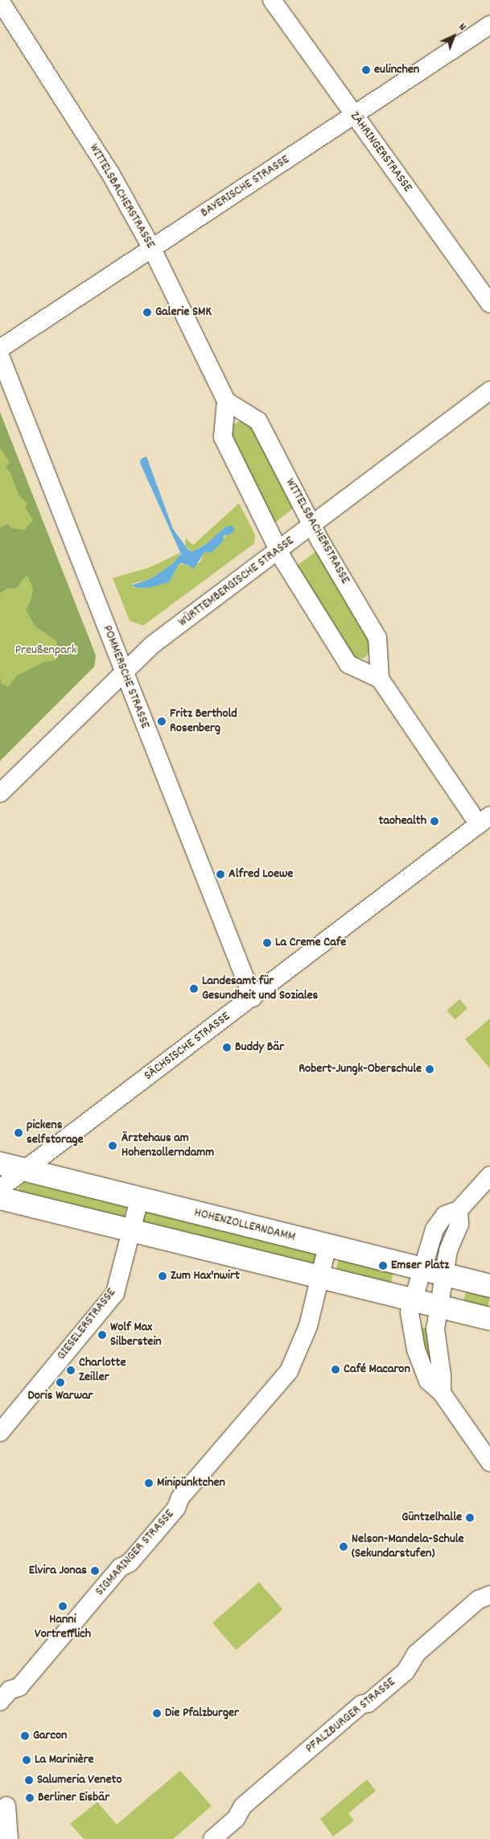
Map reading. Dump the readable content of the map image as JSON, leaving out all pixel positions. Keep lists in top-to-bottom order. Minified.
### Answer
{"streets":{"main road":["HOHENZOLLERNDAMM"],"street":["ZÄHRINGERSTRASSE","BAYERISCHE STRASSE","WITTELSBACHERSTRASSE","WÜRTTEMBERGISCHE STRASSE","POMMERSCHE STRASSE","SÄCHSISCHE STRASSE","GIESELERSTRASSE","SIGMARINGER STRASSE","PFALZBURGER STRASSE"]},"crossings":[["ZÄHRINGERSTRASSE","BAYERISCHE STRASSE"],["BAYERISCHE STRASSE","WITTELSBACHERSTRASSE"],["WITTELSBACHERSTRASSE","WÜRTTEMBERGISCHE STRASSE"],["WÜRTTEMBERGISCHE STRASSE","POMMERSCHE STRASSE"],["POMMERSCHE STRASSE","SÄCHSISCHE STRASSE"],["SÄCHSISCHE STRASSE","HOHENZOLLERNDAMM"],["HOHENZOLLERNDAMM","GIESELERSTRASSE"],["HOHENZOLLERNDAMM","SIGMARINGER STRASSE"]],"parks":["Preußenpark"],"places":["eulinchen","Galerie SMK","Fritz Berthold Rosenberg","taohealth","Alfred Loewe","La Creme Cafe","Landesamt für Gesundheit und Soziales","Buddy Bär","Robert-Jungk-Oberschule","pickens selfstorage","Ärztehaus am Hohenzollerndamm","Emser Platz","Zum Hax'nwirt","Wolf Max Silberstein","Café Macaron","Charlotte Zeiller","Doris Warwar","Minipünktchen","Güntzelhalle","Nelson-Mandela-Schule (Sekundarstufen)","Elvira Jonas","Hanni Vortrefflich","Die Pfalzburger","Garcon","La Marinière","Salumeria Veneto","Berliner Eisbär"],"north":"top right"}
